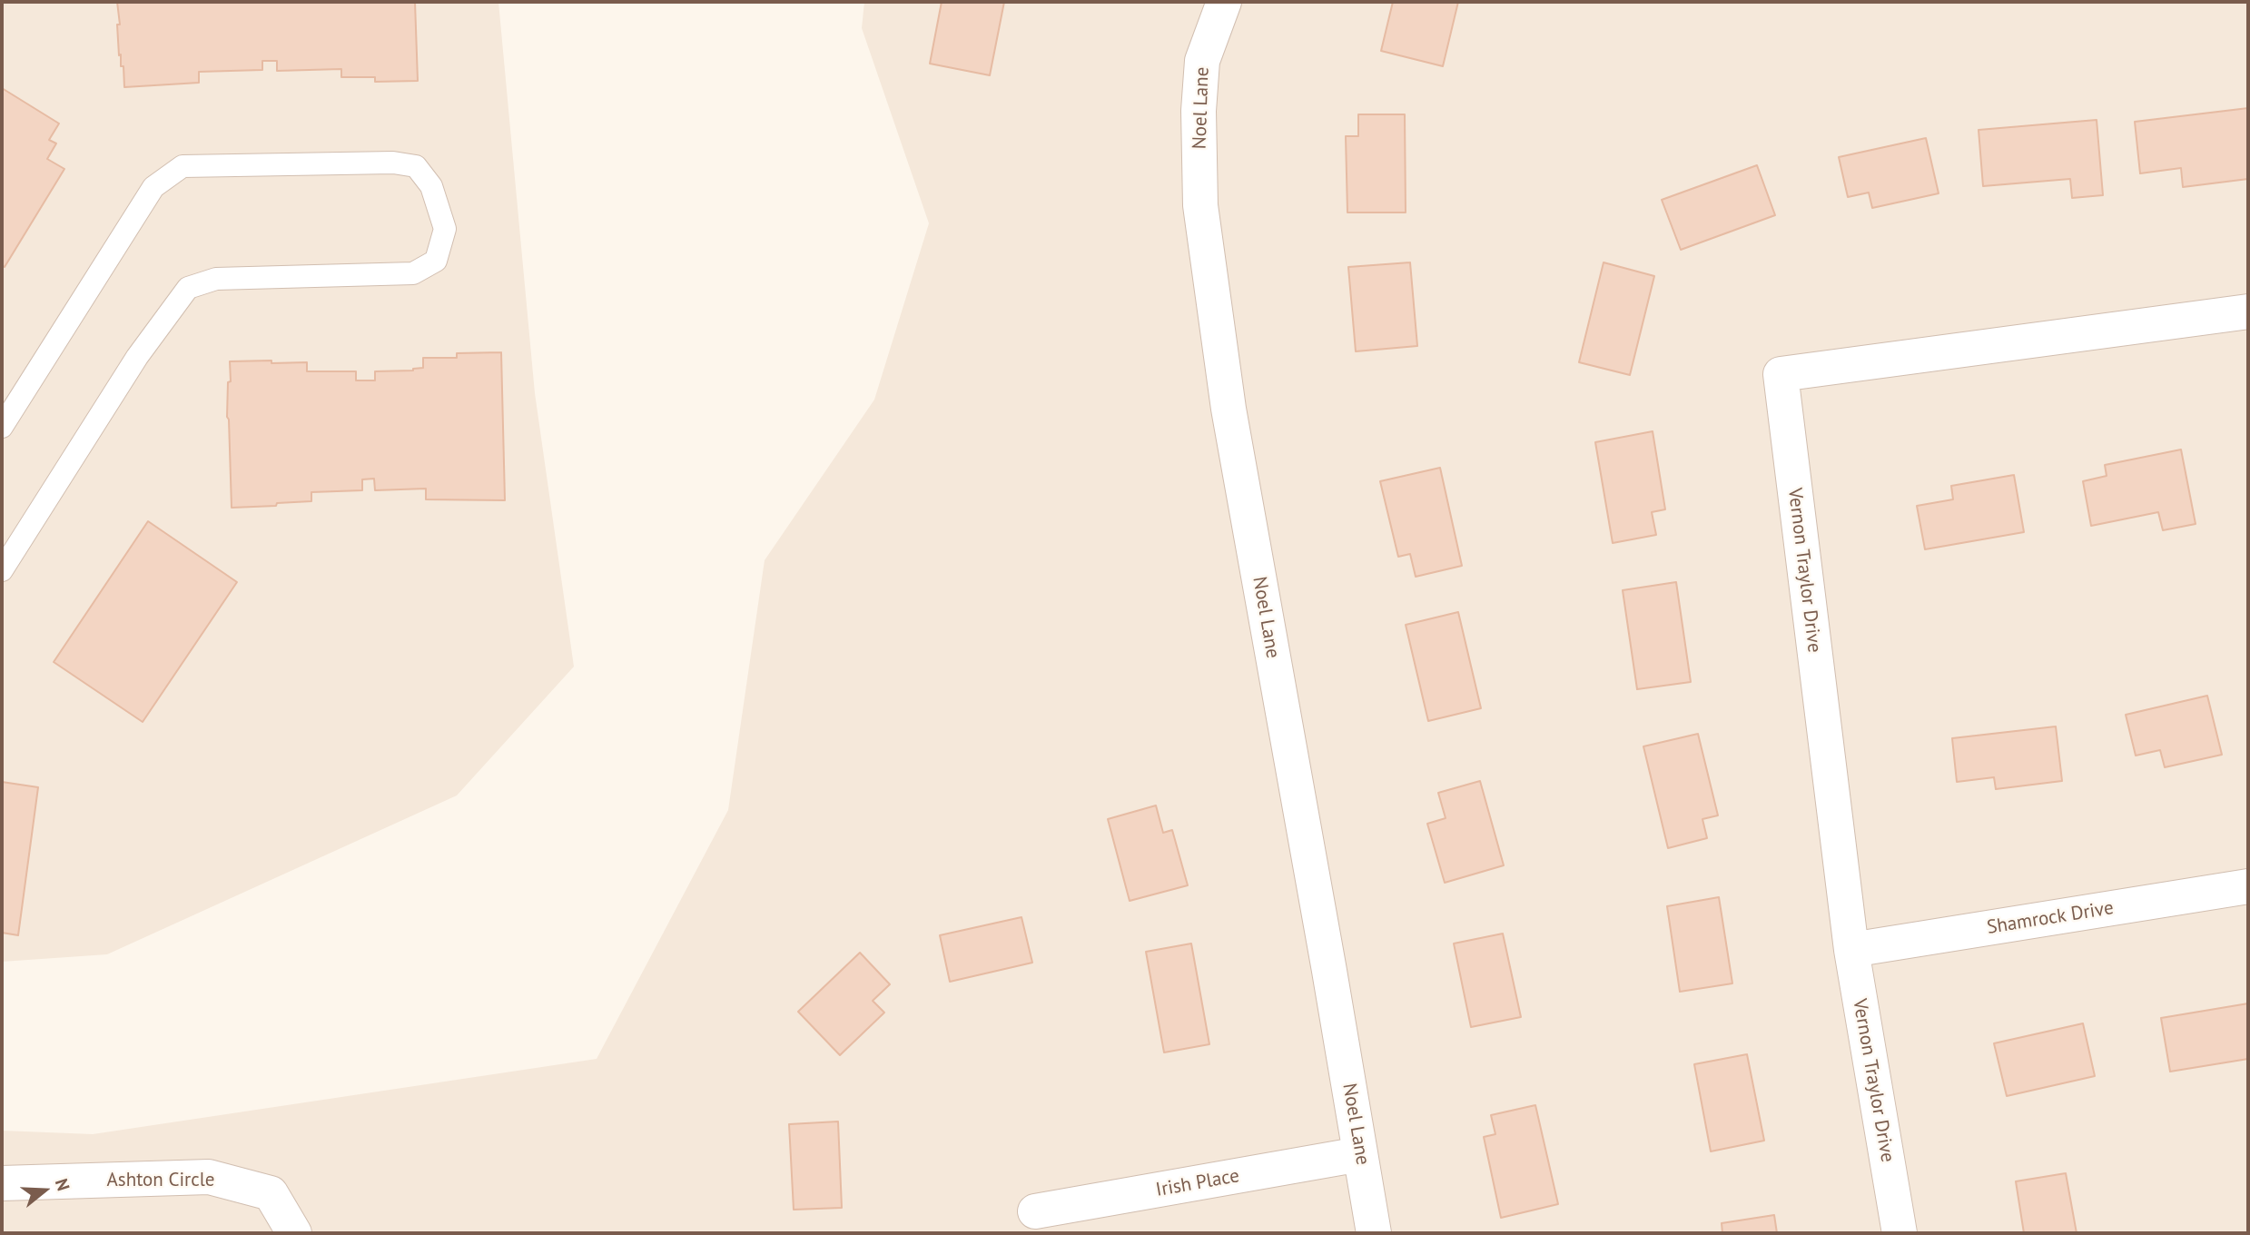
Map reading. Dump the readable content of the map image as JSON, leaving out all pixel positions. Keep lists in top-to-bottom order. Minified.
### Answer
{"streets":{"street":["Noel Lane","Vernon Traylor Drive","Shamrock Drive","Ashton Circle","Irish Place"]},"crossings":[["Noel Lane","Irish Place"],["Vernon Traylor Drive","Shamrock Drive"]],"north":"right"}
